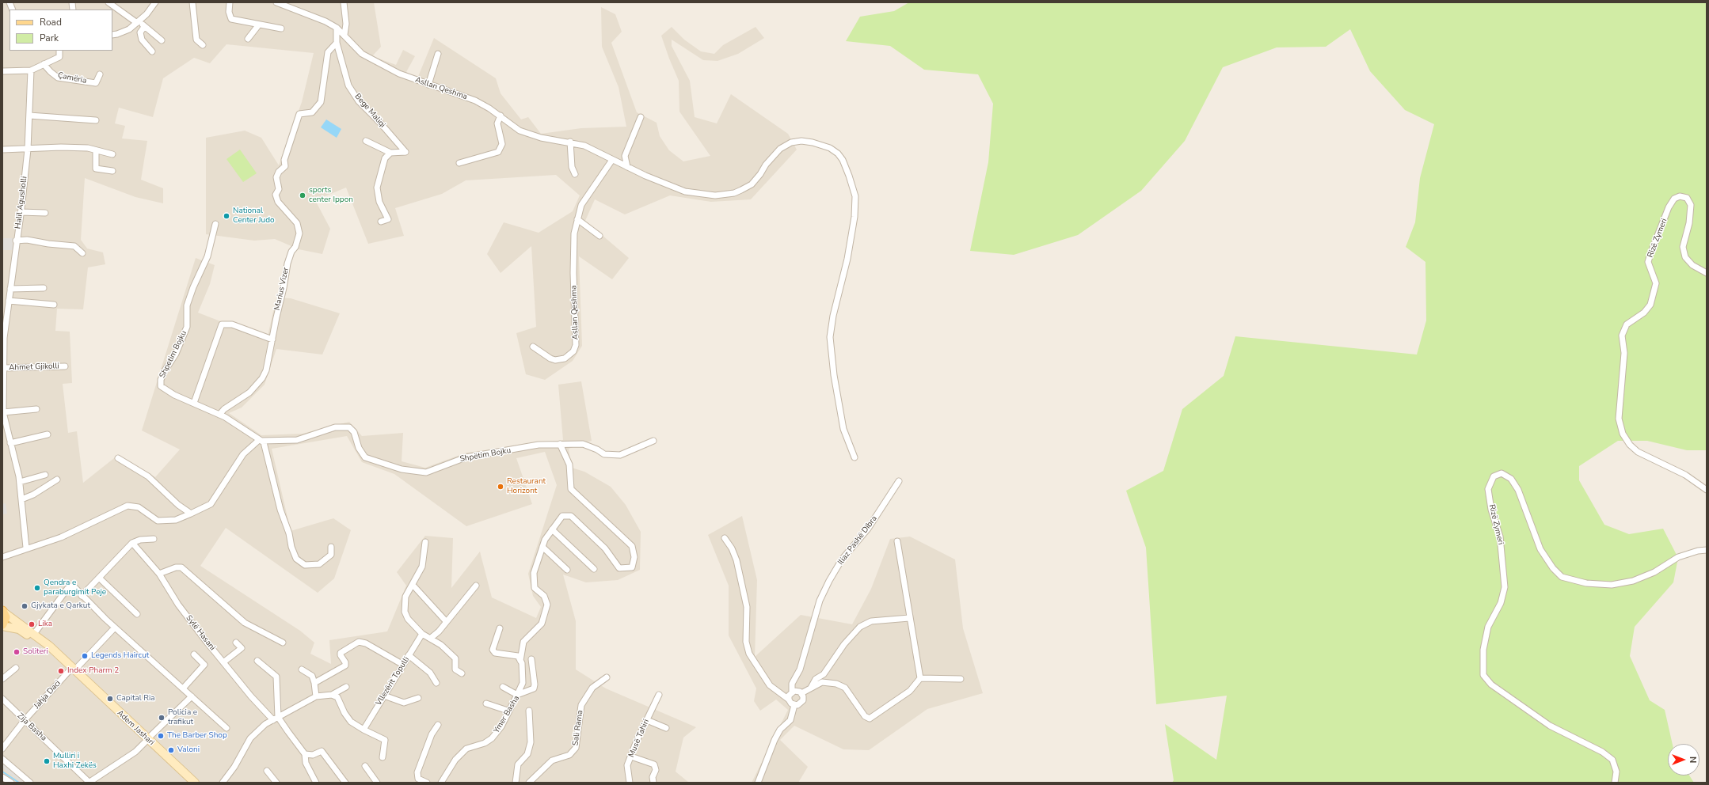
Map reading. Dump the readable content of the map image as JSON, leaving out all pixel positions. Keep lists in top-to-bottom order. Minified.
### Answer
{"streets":{"main road":["Adem Jashari"],"street":["Çamëria","Asllan Qeshma","Bege Maliqi","Halil Agusholli","Rizë Zymeri","Marius Vizer","Shpetim Bojku","Ahmet Gjikolli","Shpëtim Bojku","Iliaz Pashë Dibra","Sylë Hasani","Vllezërit Topulli","Jahja Daci","Ymer Basha","Zija Basha","Sali Rama","Musë Tahiri"]},"crossings":[["Asllan Qeshma","Bege Maliqi"],["Bege Maliqi","Marius Vizer"],["Halil Agusholli","Ahmet Gjikolli"],["Marius Vizer","Shpetim Bojku"],["Shpetim Bojku","Shpëtim Bojku"],["Jahja Daci","Zija Basha"],["Jahja Daci","Adem Jashari"]],"places":["sports center Ippon","National Center Judo","Restaurant Horizont","Qendra e paraburgimit Peje","Gjykata e Qarkut","Lika","Soliteri","Legends Haircut","Index Pharm 2","Capital Ria","Policia e trafikut","The Barber Shop","Valoni","Mulliri i Haxhi Zekës"],"legend":["Road","Park"],"north":"right"}
